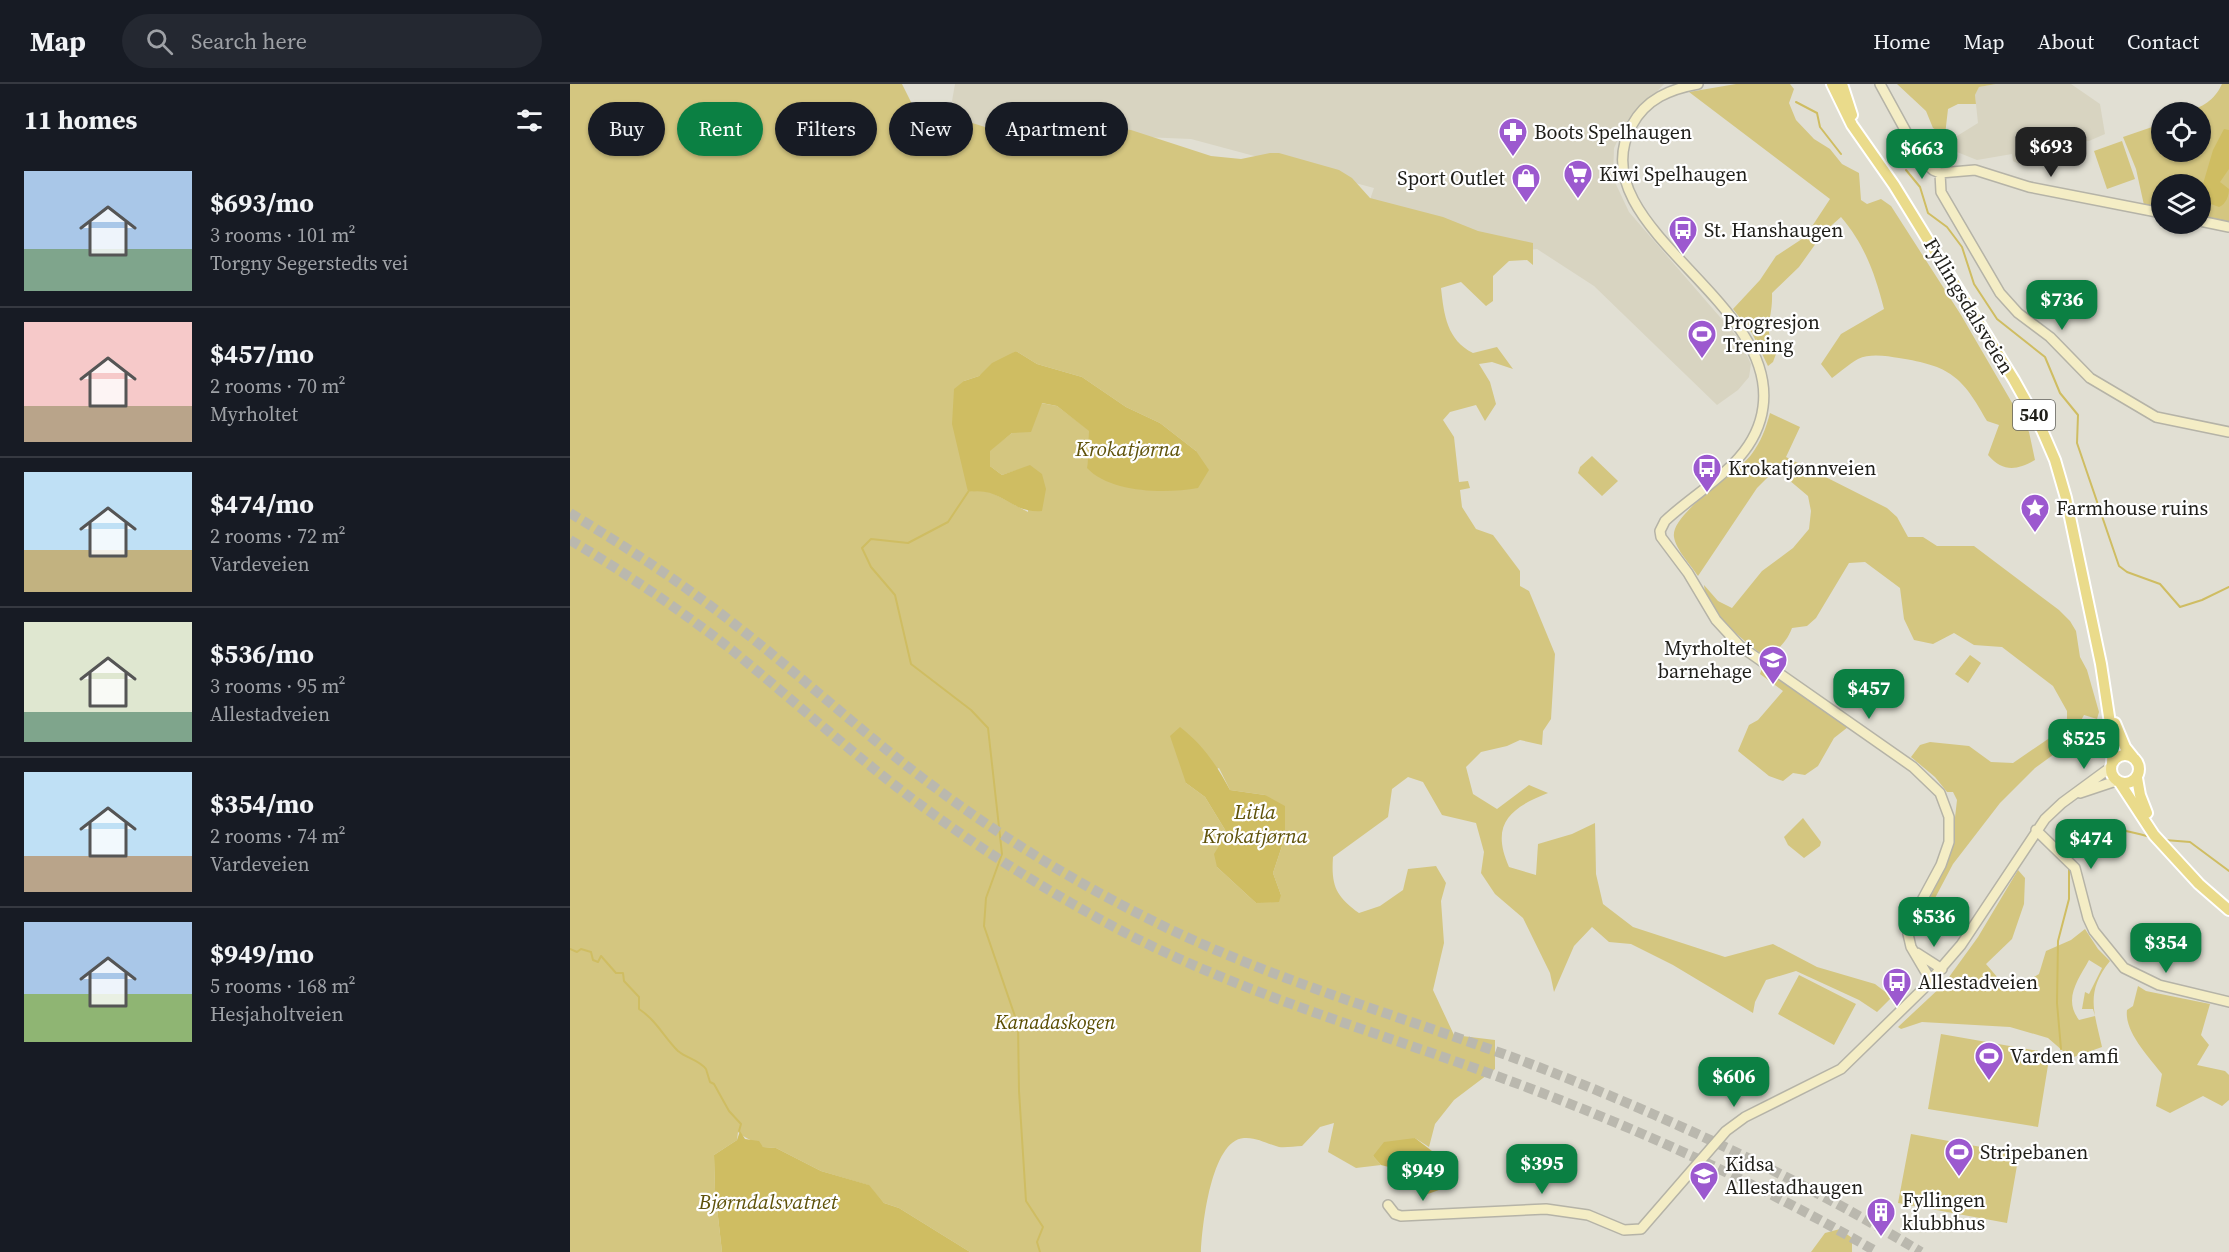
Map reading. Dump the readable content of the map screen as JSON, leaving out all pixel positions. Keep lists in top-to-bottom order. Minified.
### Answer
{"streets":{"main road":["Fyllingsdalsveien","540"]},"crossings":[["Fyllingsdalsveien","540"]],"water":["Krokatjørna","Litla Krokatjørna","Bjørndalsvatnet"],"parks":["Kanadaskogen"],"places":{"pharmacy":["Boots Spelhaugen"],"supermarket":["Kiwi Spelhaugen"],"shop":["Sport Outlet"],"bus stop":["St. Hanshaugen","Krokatjønnveien","Allestadveien"],"sports":["Progresjon Trening","Varden amfi","Stripebanen"],"place":["Farmhouse ruins"],"school or university":["Myrholtet barnehage","Kidsa Allestadhaugen"],"building":["Fyllingen klubbhus"]},"page":{"header":"Map","search":"Search here","nav":["Home","Map","About","Contact"],"heading":"11 homes","chip":["Buy","Rent","Filters","New","Apartment"],"price":["$693","$663","$736","$457","$525","$474","$536","$354","$606","$395","$949"],"list":[{"name":"$693/mo","note":"3 rooms · 101 m² · Torgny Segerstedts vei"},{"name":"$457/mo","note":"2 rooms · 70 m² · Myrholtet"},{"name":"$474/mo","note":"2 rooms · 72 m² · Vardeveien"},{"name":"$536/mo","note":"3 rooms · 95 m² · Allestadveien"},{"name":"$354/mo","note":"2 rooms · 74 m² · Vardeveien"},{"name":"$949/mo","note":"5 rooms · 168 m² · Hesjaholtveien"}]}}
